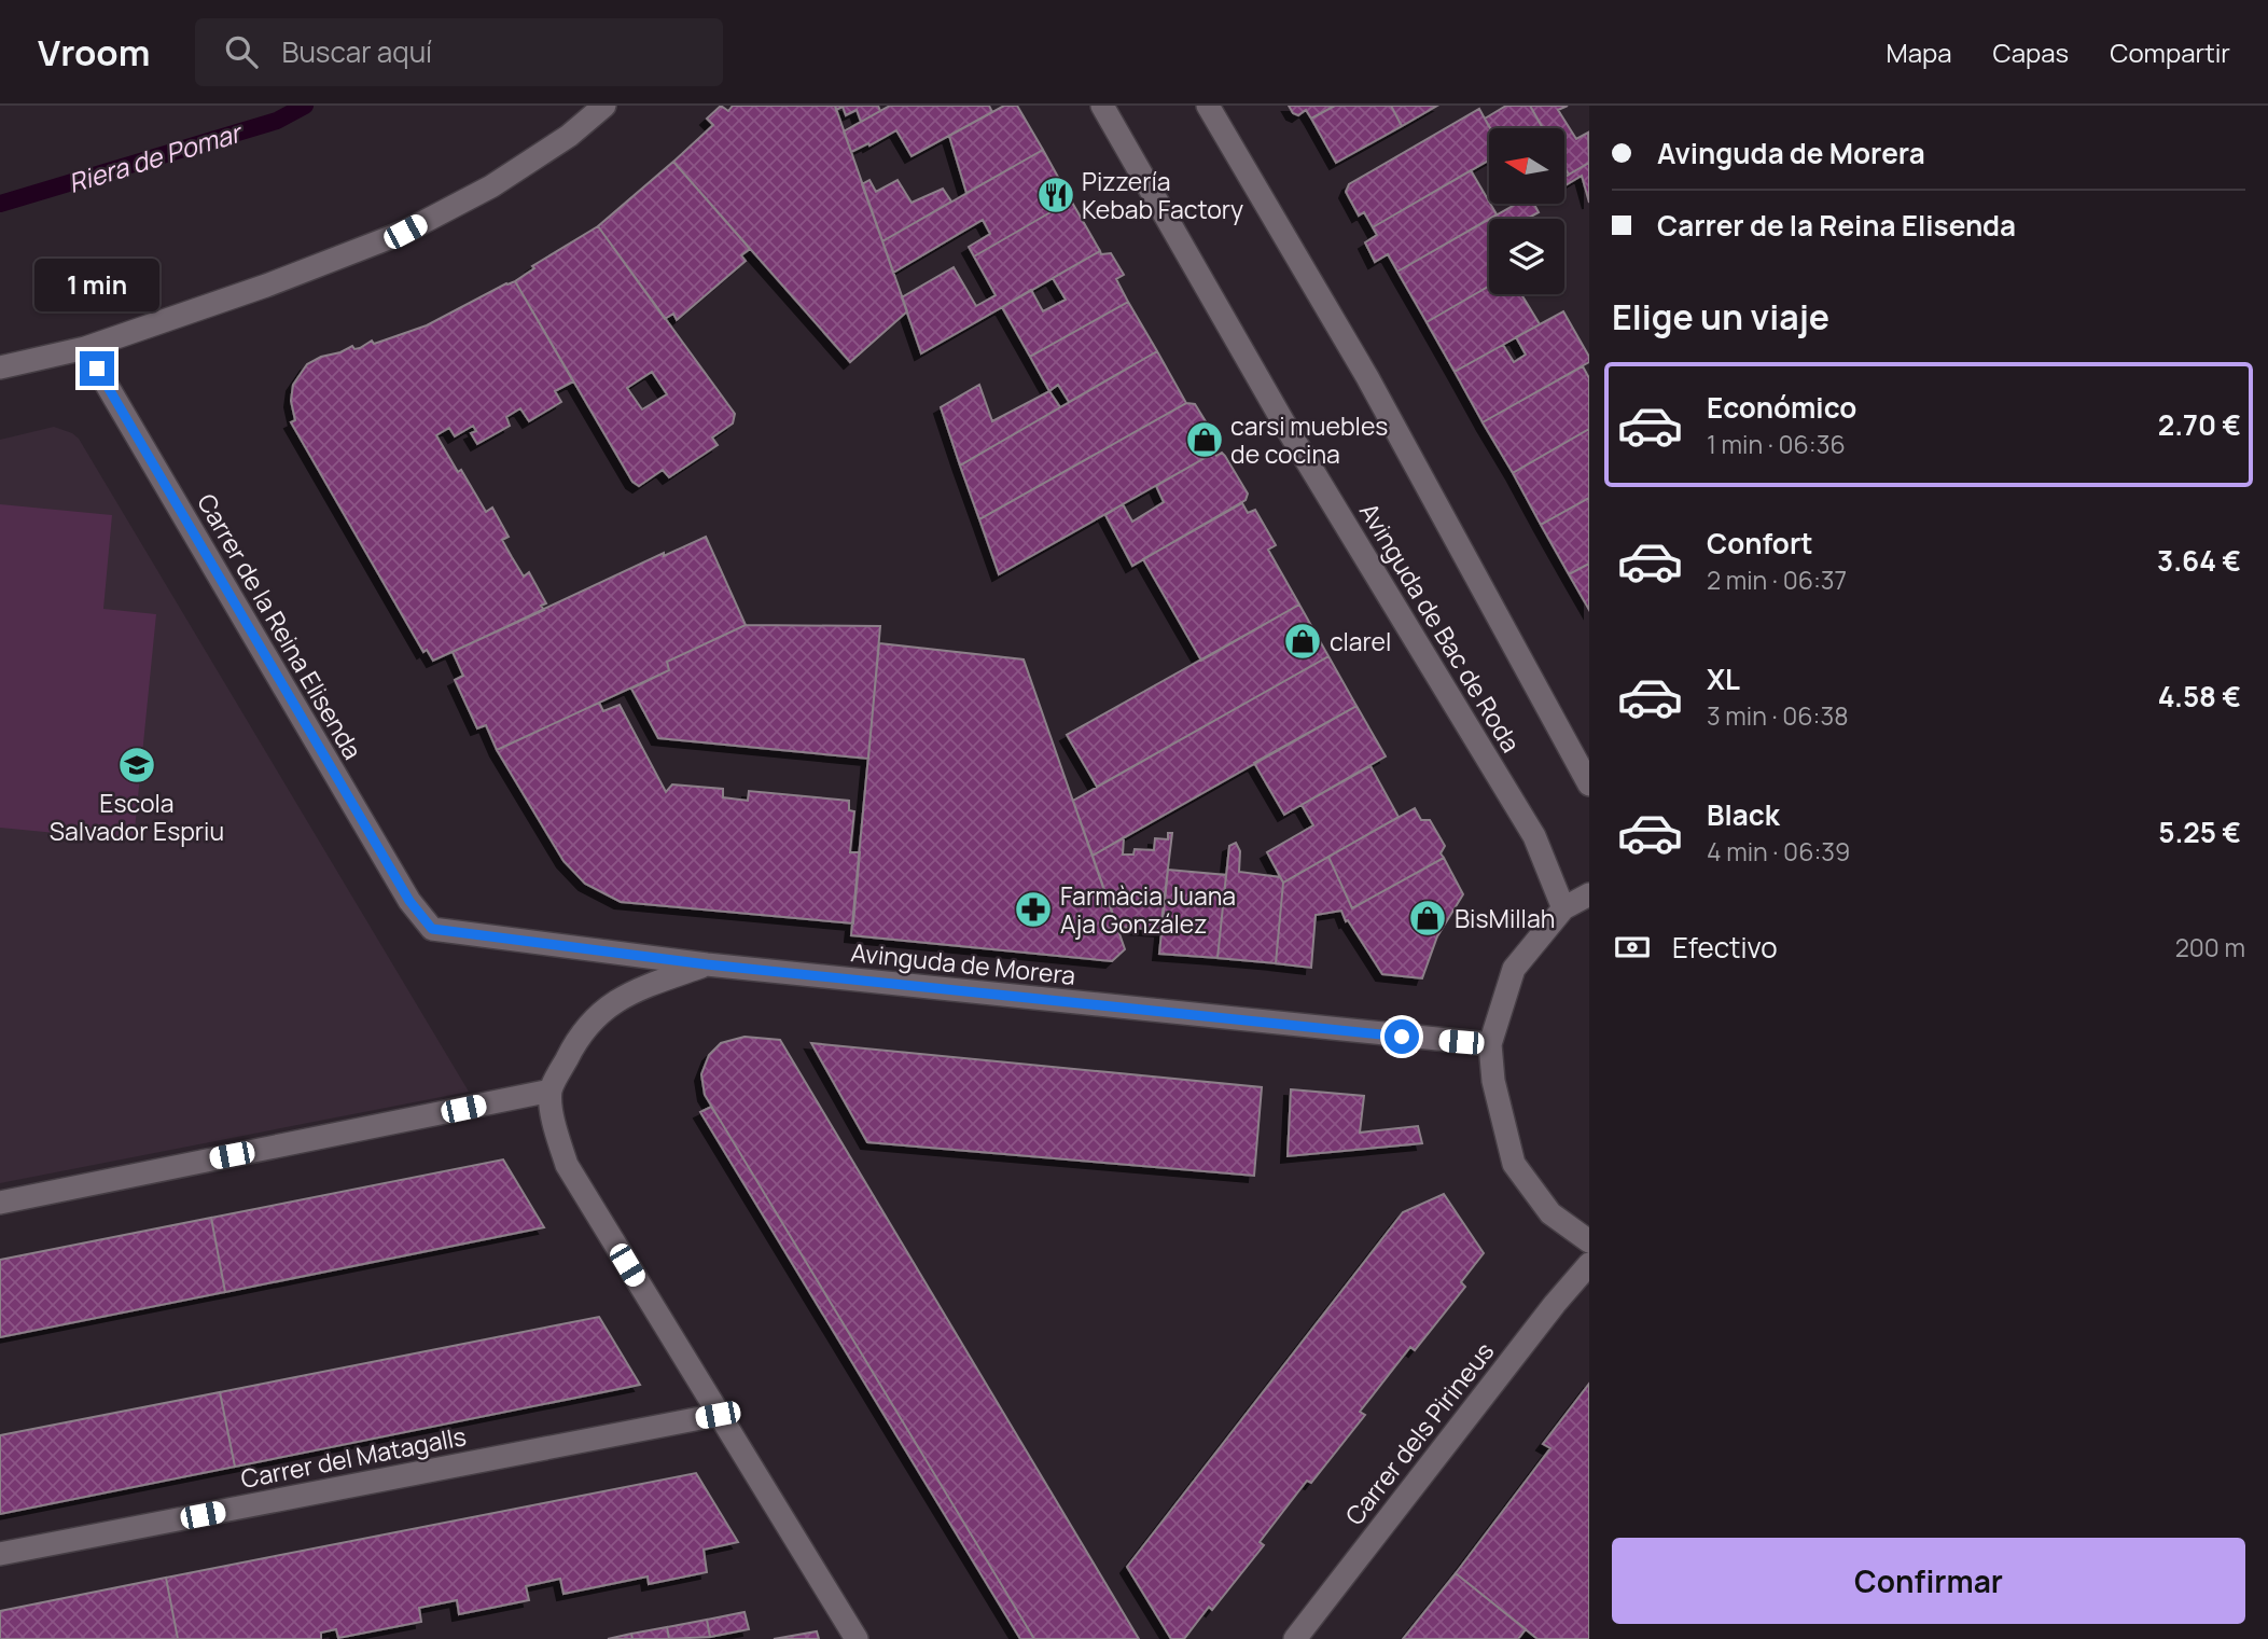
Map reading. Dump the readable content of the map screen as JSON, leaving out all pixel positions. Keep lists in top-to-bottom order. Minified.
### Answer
{"streets":{"street":["Carrer de la Reina Elisenda","Avinguda de Bac de Roda","Avinguda de Morera","Carrer dels Pirineus","Carrer del Matagalls"]},"crossings":[["Carrer de la Reina Elisenda","Avinguda de Morera"]],"water":["Riera de Pomar"],"places":{"restaurant":["Pizzería Kebab Factory"],"shop":["carsi muebles de cocina","clarel","BisMillah"],"school or university":["Escola Salvador Espriu"],"pharmacy":["Farmàcia Juana Aja González"]},"north":"left","page":{"header":"Vroom","search":"Buscar aquí","nav":["Mapa","Capas","Compartir"],"banner":["Avinguda de Morera","Carrer de la Reina Elisenda"],"bubble":"1 min","heading":"Elige un viaje","list":[{"name":"Económico","note":"1 min · 06:36","value":"2.70 €"},{"name":"Confort","note":"2 min · 06:37","value":"3.64 €"},{"name":"XL","note":"3 min · 06:38","value":"4.58 €"},{"name":"Black","note":"4 min · 06:39","value":"5.25 €"}],"pay":["Efectivo","200 m"],"buttons":"Confirmar"}}
